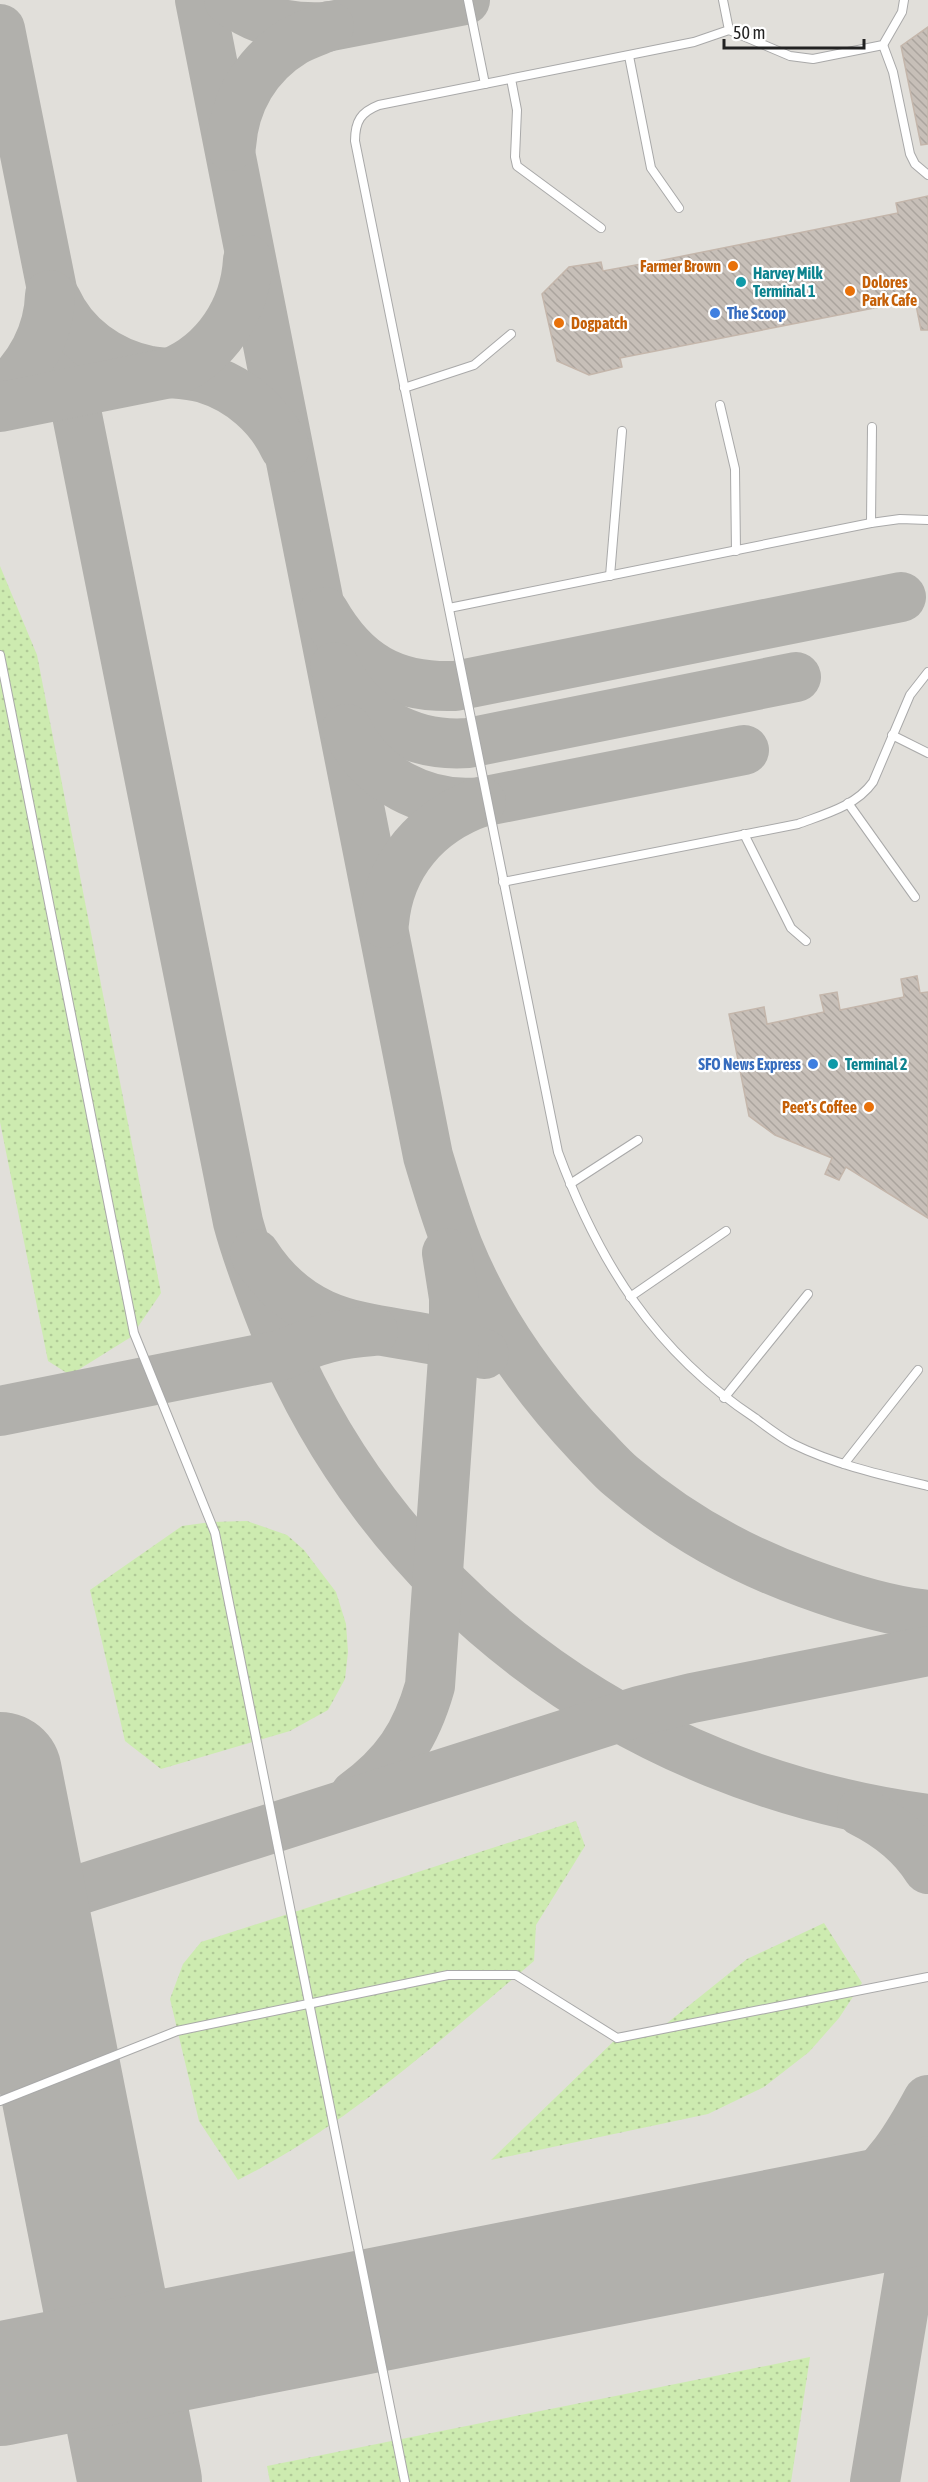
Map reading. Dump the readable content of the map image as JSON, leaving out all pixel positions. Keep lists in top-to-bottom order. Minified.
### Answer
{"places":["Farmer Brown","Harvey Milk Terminal 1","Dolores Park Cafe","The Scoop","Dogpatch","SFO News Express","Terminal 2","Peet's Coffee"],"scale_bar":"50 m"}
